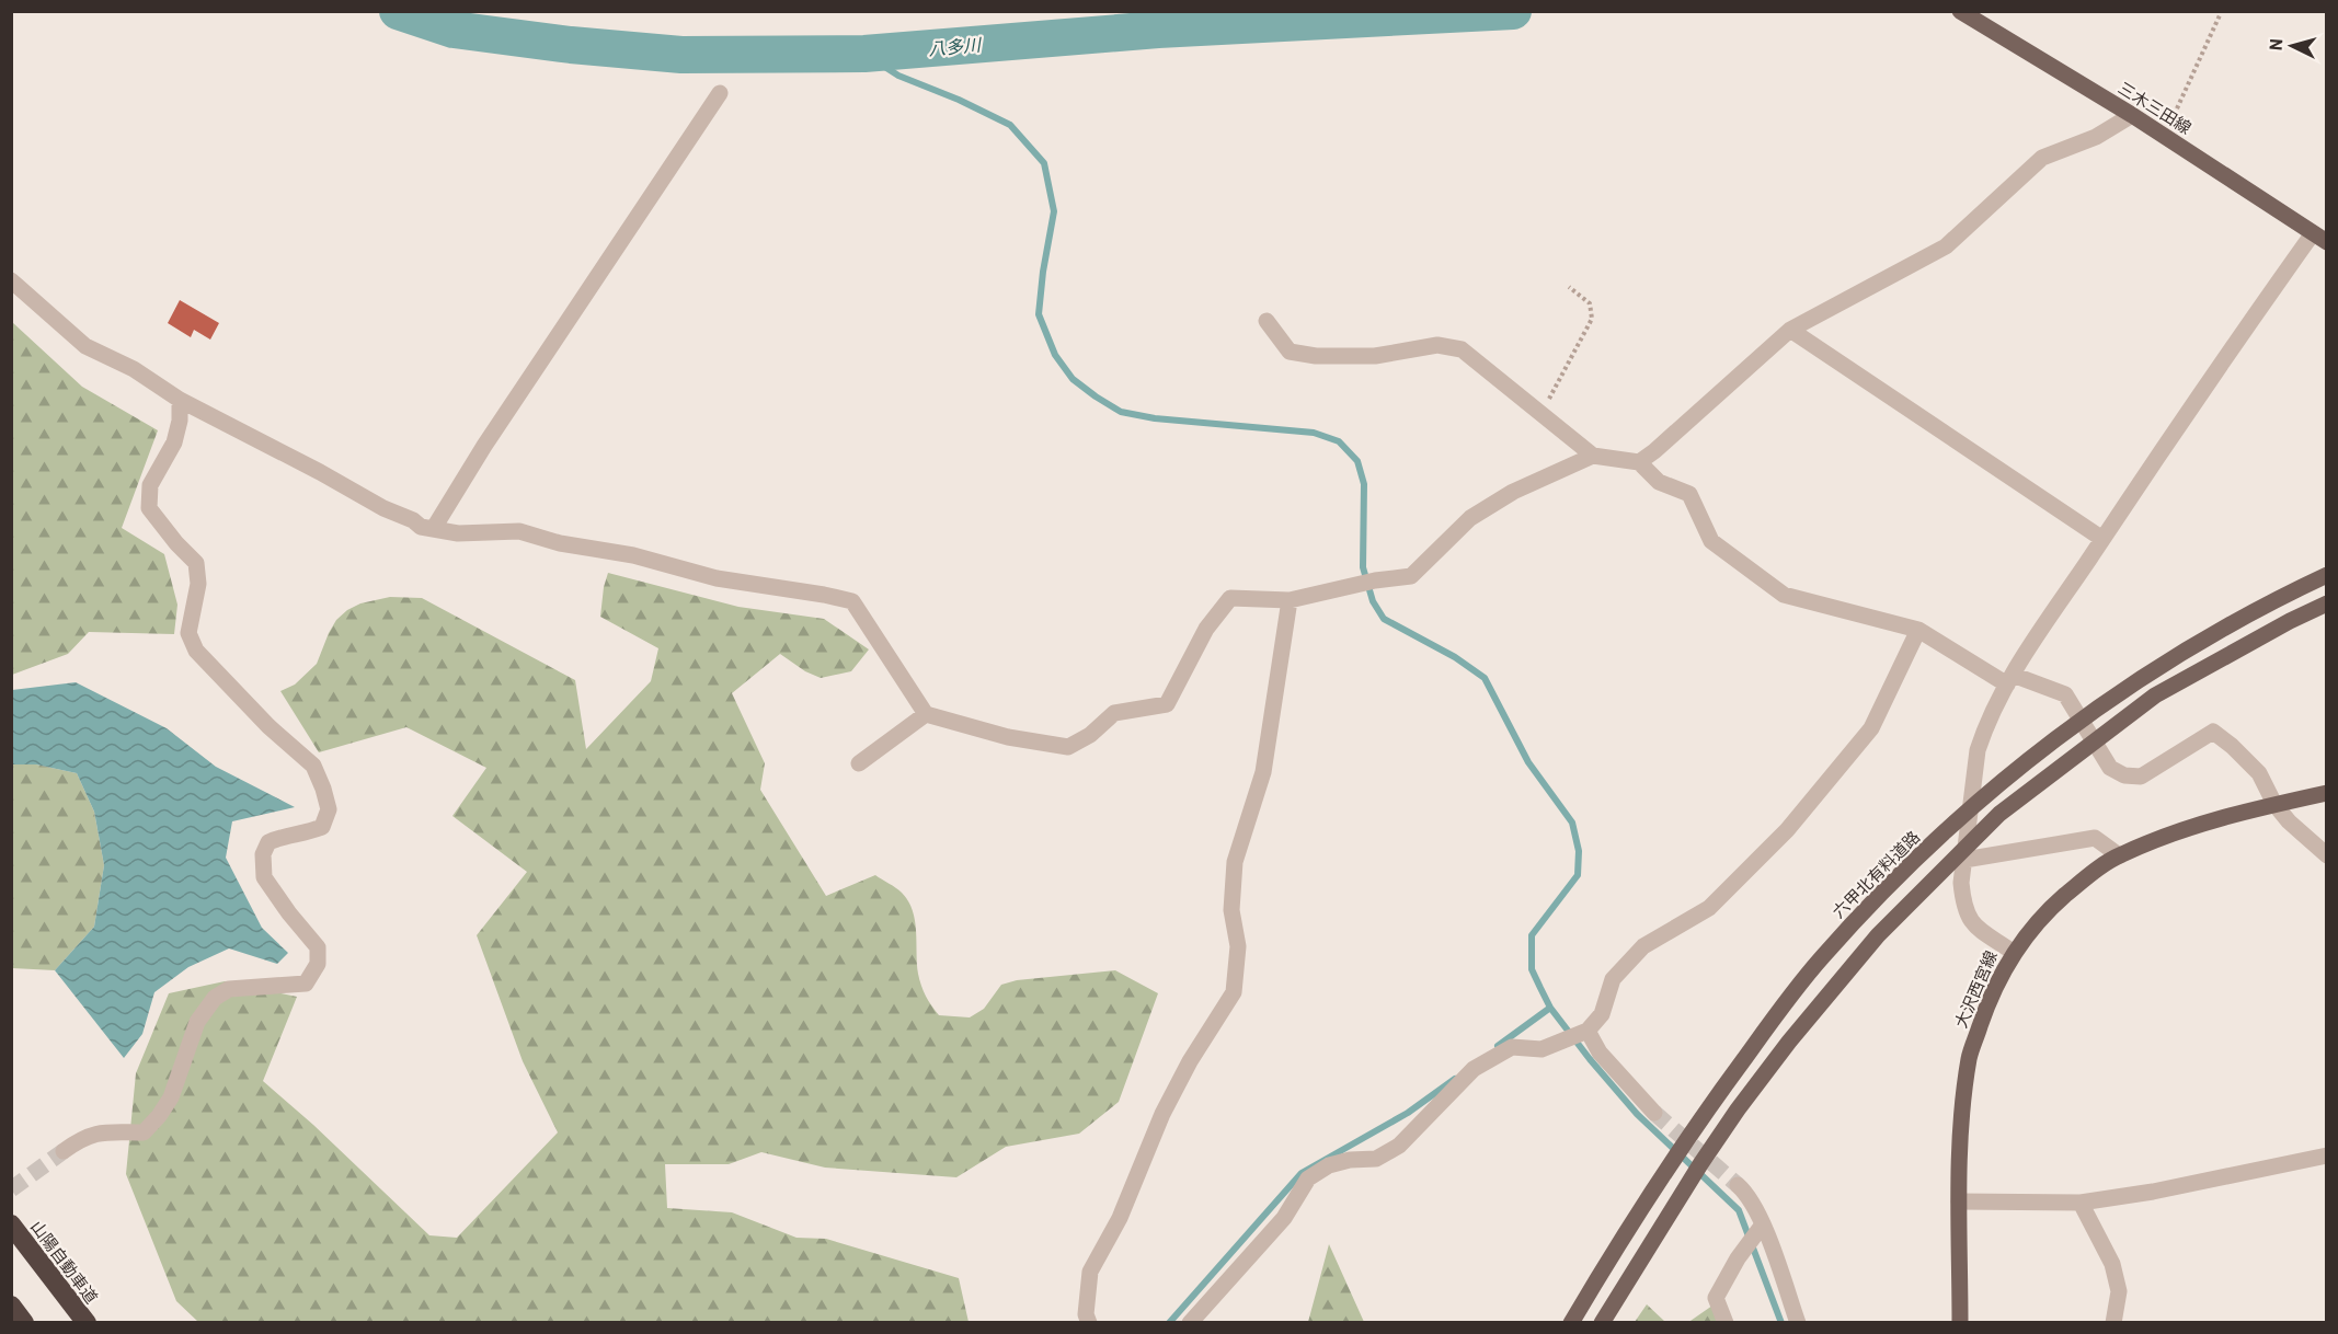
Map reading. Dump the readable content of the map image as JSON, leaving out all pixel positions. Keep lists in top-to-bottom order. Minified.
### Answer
{"streets":{"highway":["山陽自動車道"],"main road":["三木三田線","六甲北有料道路","大沢西宮線"]},"water":["八多川"],"north":"left"}
